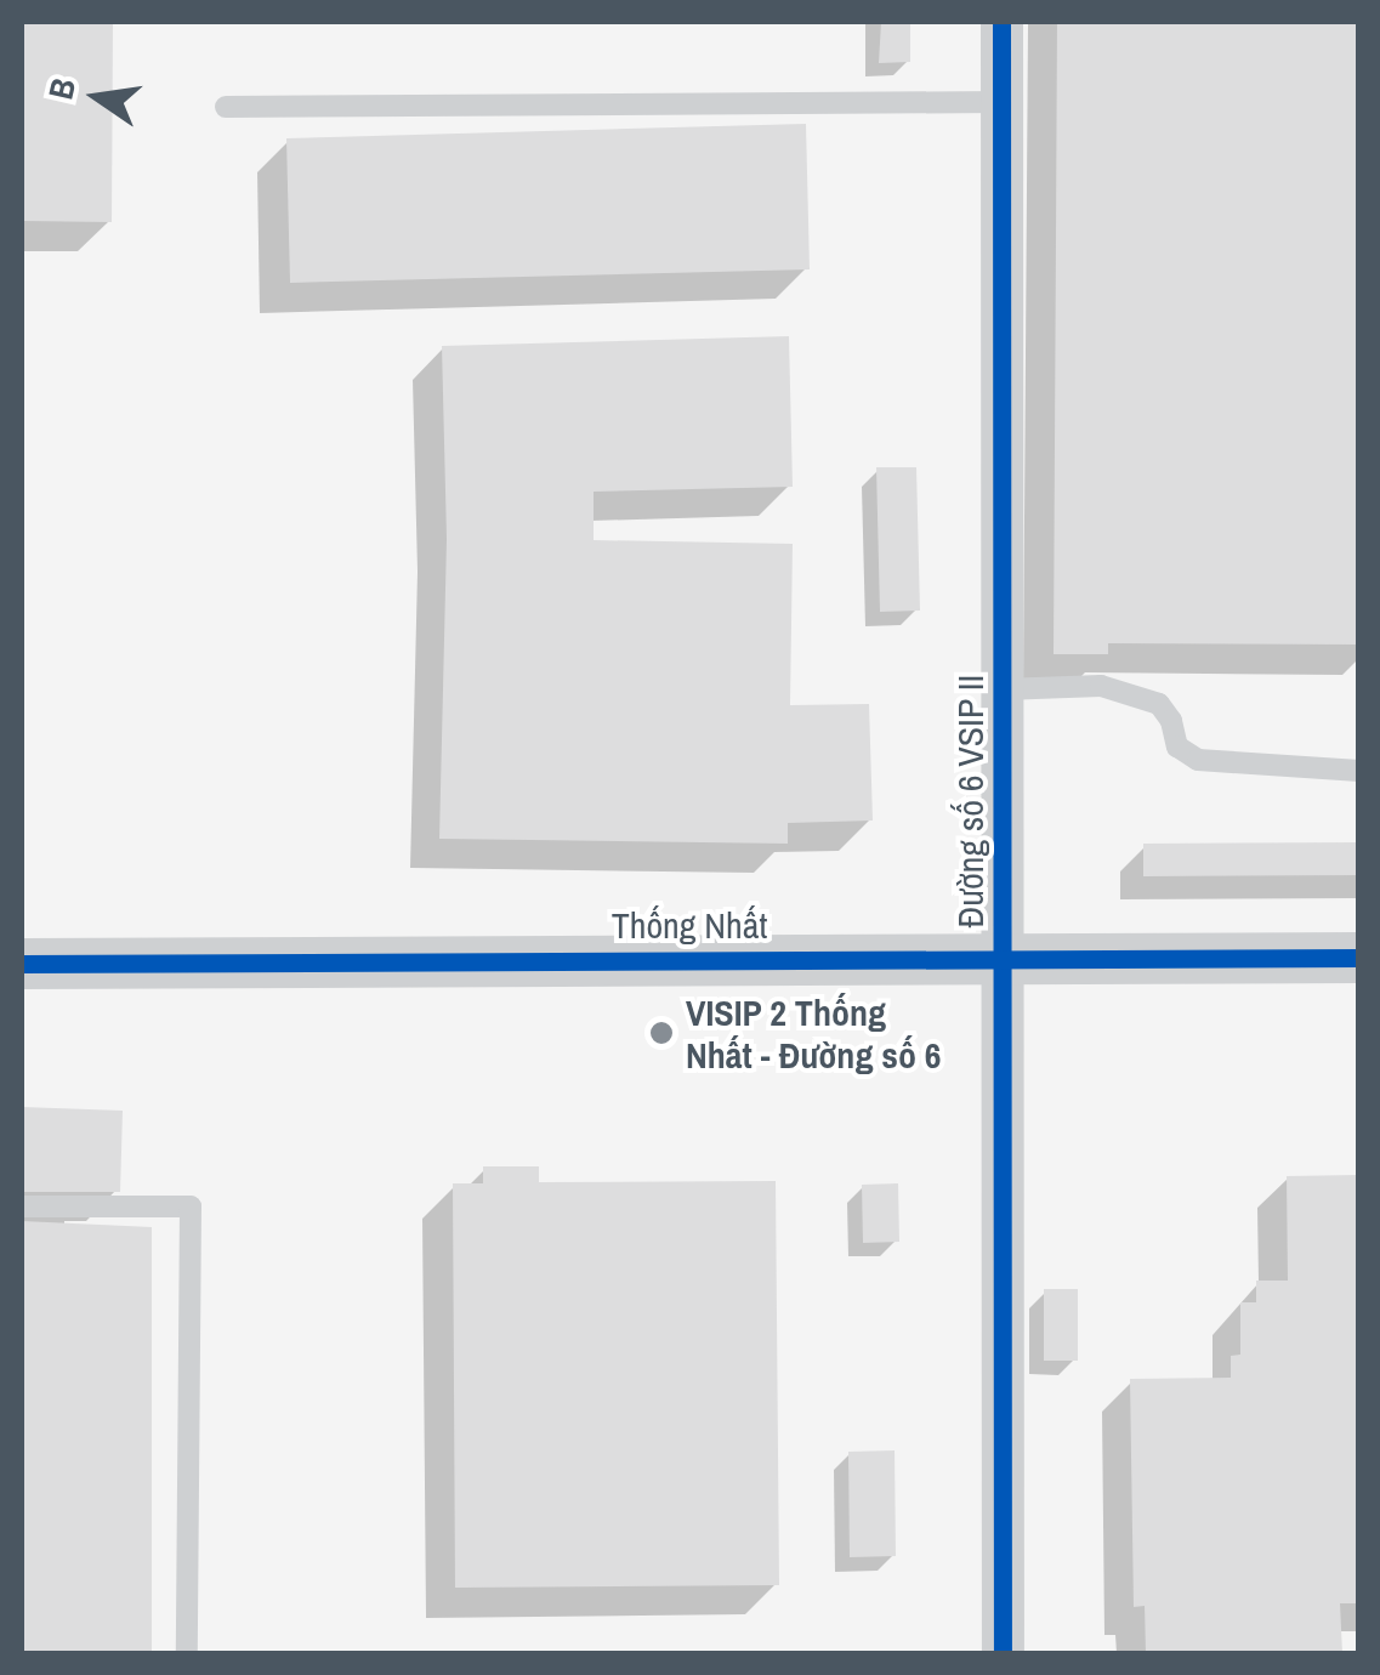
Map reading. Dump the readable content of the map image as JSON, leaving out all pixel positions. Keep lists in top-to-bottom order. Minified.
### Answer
{"streets":{"street":["Đường số 6 VSIP II","Thống Nhất"]},"crossings":[["Đường số 6 VSIP II","Thống Nhất"]],"places":["VISIP 2 Thống Nhất - Đường số 6"],"north":"left"}
